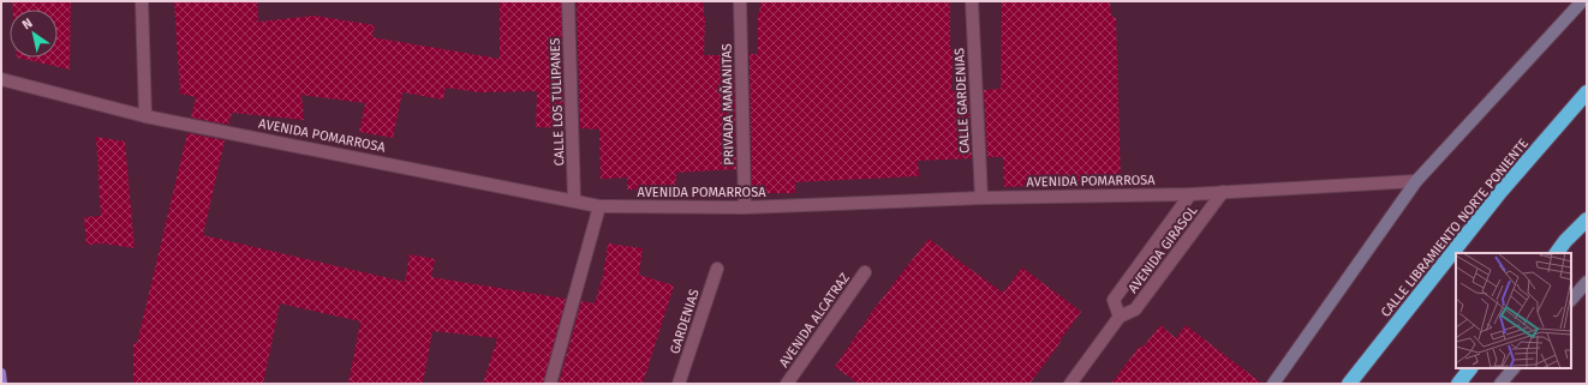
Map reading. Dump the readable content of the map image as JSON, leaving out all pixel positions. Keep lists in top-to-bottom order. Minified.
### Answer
{"streets":{"highway":["CALLE LIBRAMIENTO NORTE PONIENTE"],"street":["CALLE GARDENIAS","CALLE LOS TULIPANES","PRIVADA MAÑANITAS","AVENIDA POMARROSA","AVENIDA GIRASOL","AVENIDA ALCATRAZ","GARDENIAS"]},"crossings":[["CALLE GARDENIAS","AVENIDA POMARROSA"],["CALLE LOS TULIPANES","AVENIDA POMARROSA"],["PRIVADA MAÑANITAS","AVENIDA POMARROSA"],["AVENIDA POMARROSA","AVENIDA GIRASOL"]],"north":"top left"}
